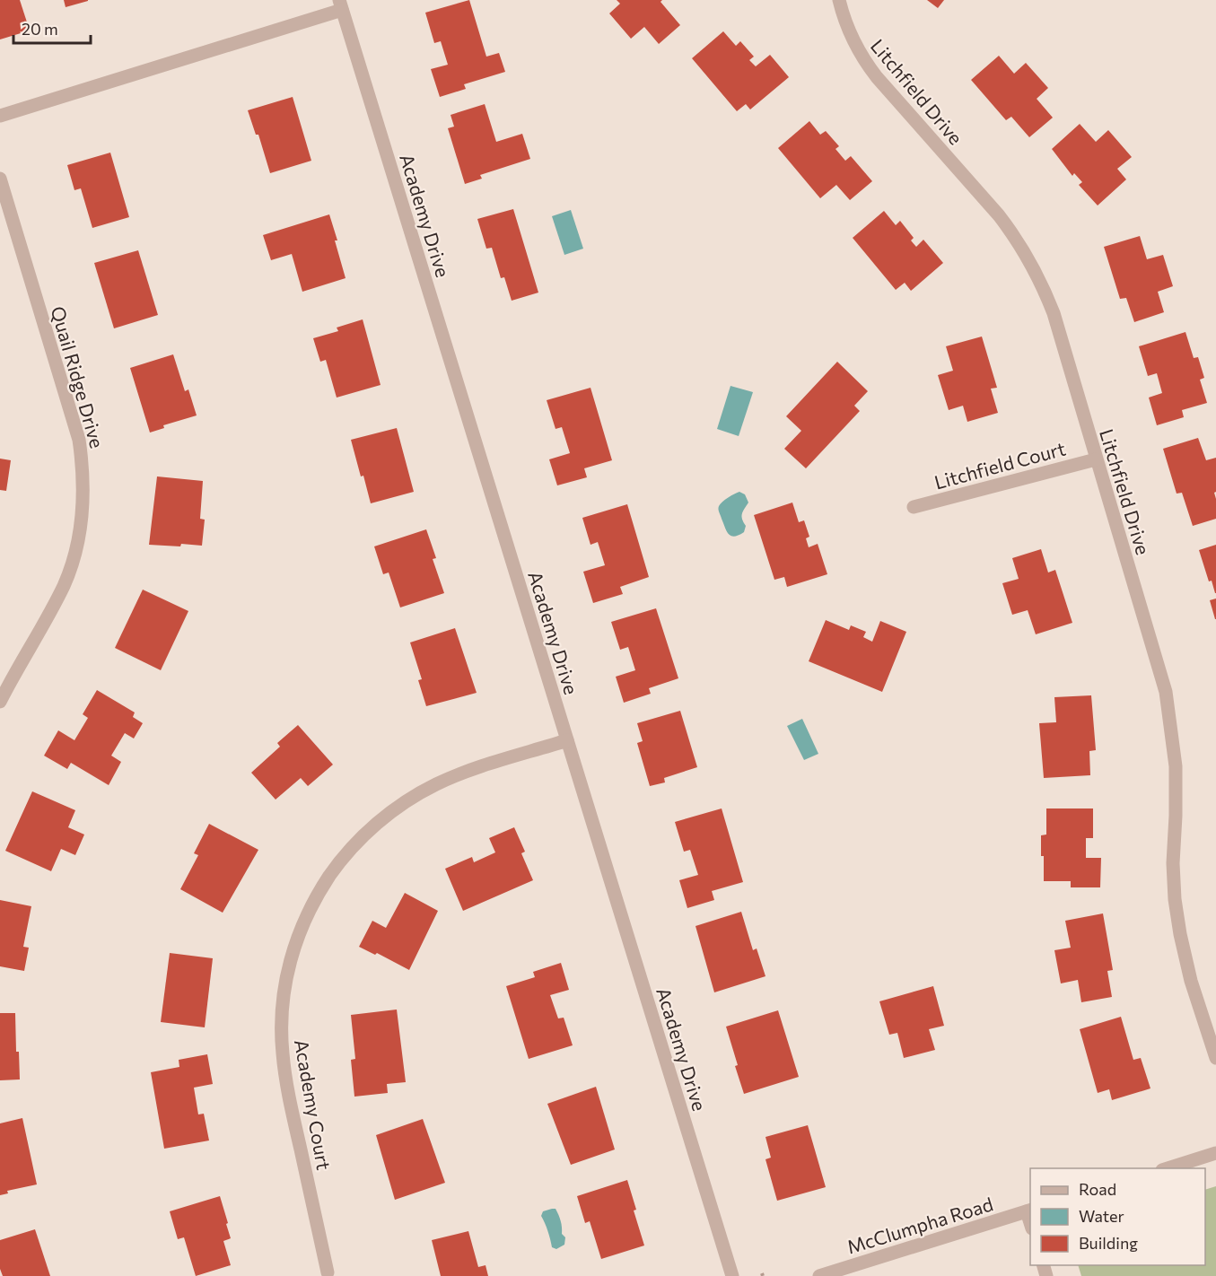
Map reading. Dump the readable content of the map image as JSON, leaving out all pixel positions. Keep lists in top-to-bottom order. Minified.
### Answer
{"streets":{"street":["Litchfield Drive","Academy Drive","Quail Ridge Drive","Litchfield Court","Academy Court","McClumpha Road"]},"crossings":[["Litchfield Drive","Litchfield Court"],["Academy Drive","Academy Court"]],"legend":["Road","Water","Building"],"scale_bar":"20 m"}
